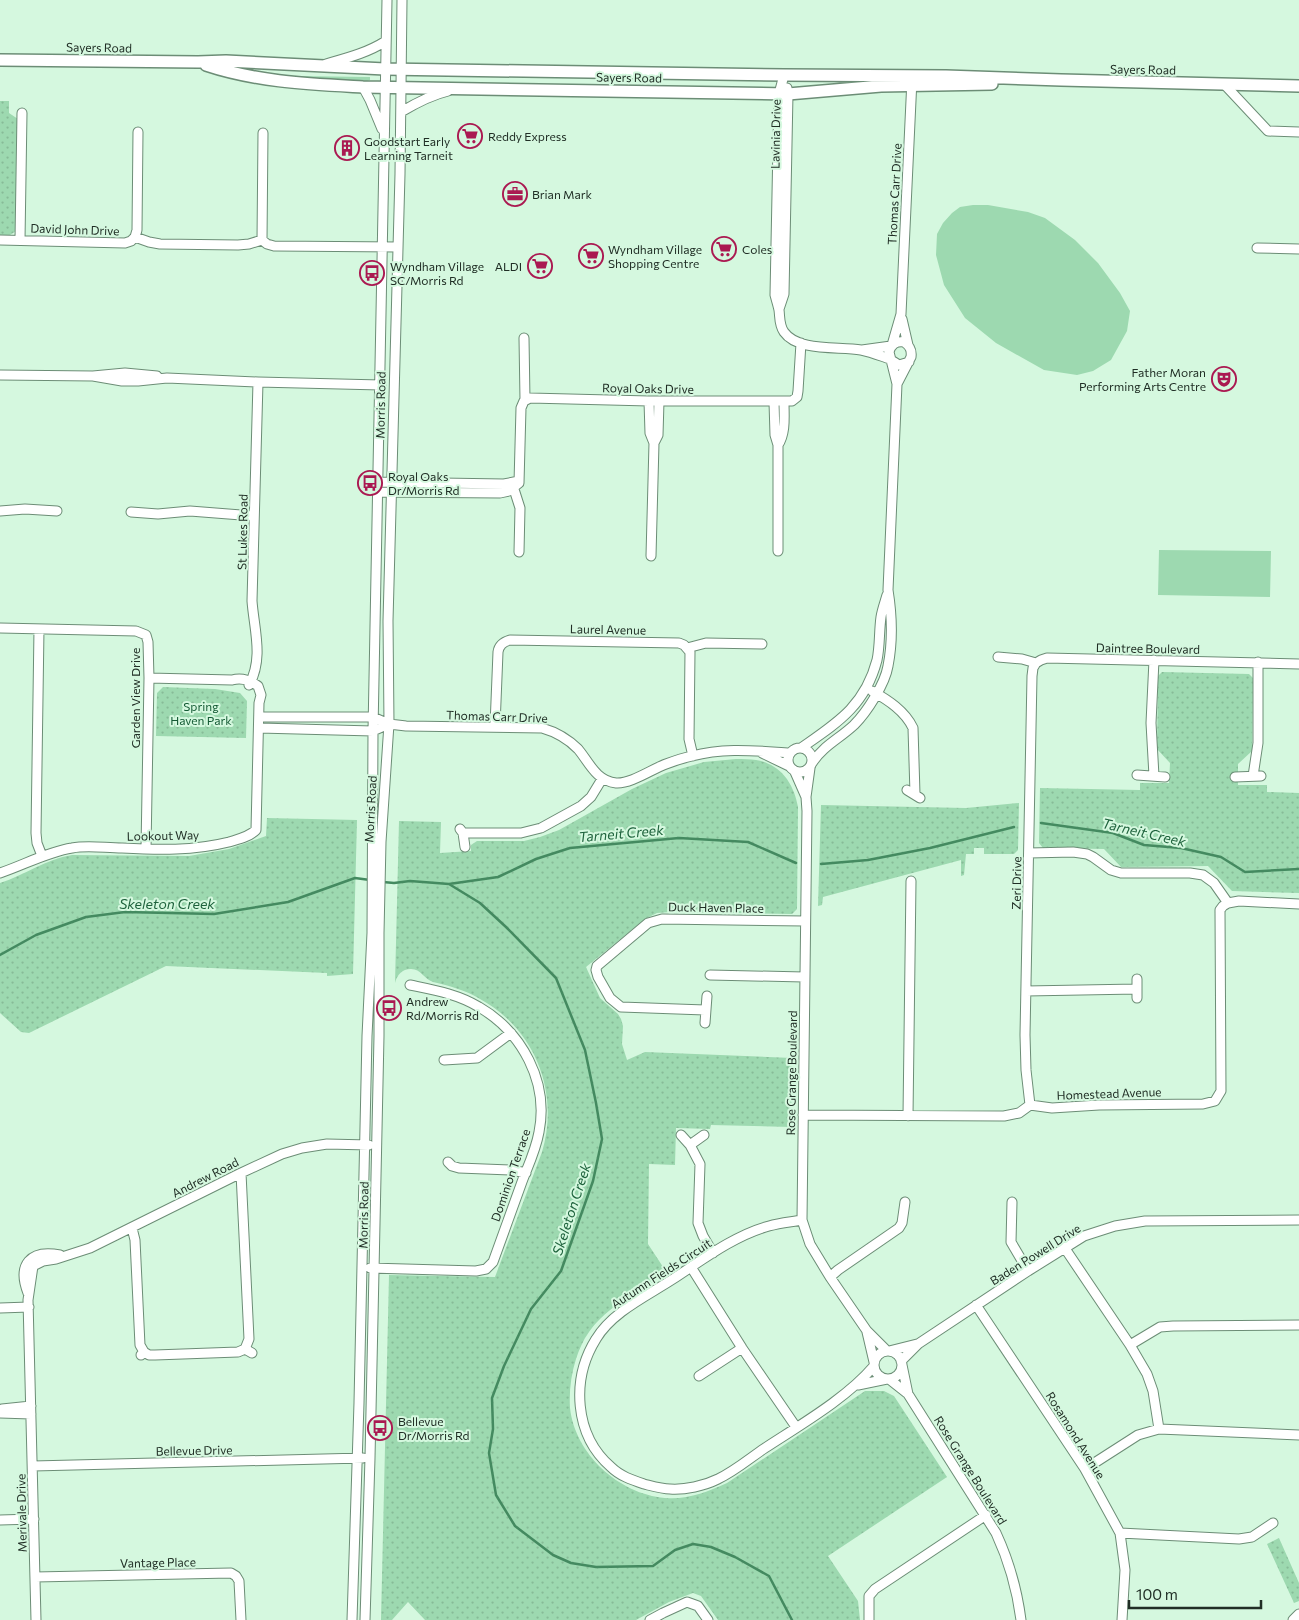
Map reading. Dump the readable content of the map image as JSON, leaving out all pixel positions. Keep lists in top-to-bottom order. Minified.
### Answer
{"streets":{"main road":["Sayers Road"],"street":["Lavinia Drive","Thomas Carr Drive","David John Drive","Royal Oaks Drive","Morris Road","St Lukes Road","Laurel Avenue","Daintree Boulevard","Garden View Drive","Lookout Way","Zeri Drive","Duck Haven Place","Rose Grange Boulevard","Homestead Avenue","Dominion Terrace","Andrew Road","Baden Powell Drive","Autumn Fields Circuit","Rosamond Avenue","Bellevue Drive","Merivale Drive","Vantage Place"]},"crossings":[["Sayers Road","Lavinia Drive"],["Sayers Road","Thomas Carr Drive"],["Sayers Road","Morris Road"],["Lavinia Drive","Thomas Carr Drive"],["Thomas Carr Drive","Morris Road"],["Thomas Carr Drive","Laurel Avenue"],["David John Drive","Morris Road"],["Morris Road","Dominion Terrace"],["Morris Road","Andrew Road"],["Morris Road","Bellevue Drive"],["Daintree Boulevard","Zeri Drive"],["Garden View Drive","Lookout Way"],["Zeri Drive","Homestead Avenue"],["Duck Haven Place","Rose Grange Boulevard"],["Rose Grange Boulevard","Baden Powell Drive"],["Rose Grange Boulevard","Autumn Fields Circuit"],["Andrew Road","Merivale Drive"],["Baden Powell Drive","Autumn Fields Circuit"],["Baden Powell Drive","Rosamond Avenue"],["Bellevue Drive","Merivale Drive"],["Merivale Drive","Vantage Place"]],"water":["Tarneit Creek","Skeleton Creek"],"parks":["Spring Haven Park"],"places":{"supermarket":["Reddy Express","Coles","Wyndham Village Shopping Centre","ALDI"],"building":["Goodstart Early Learning Tarneit"],"office":["Brian Mark"],"bus stop":["Wyndham Village SC/Morris Rd","Royal Oaks Dr/Morris Rd","Andrew Rd/Morris Rd","Bellevue Dr/Morris Rd"],"theatre":["Father Moran Performing Arts Centre"]},"scale_bar":"100 m"}
